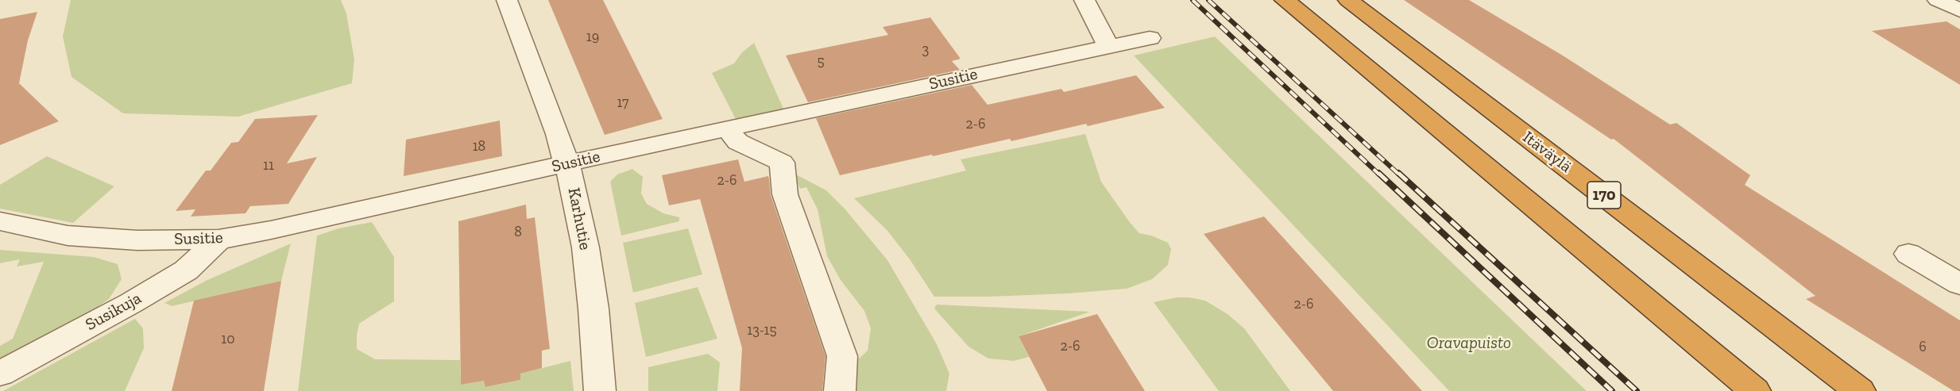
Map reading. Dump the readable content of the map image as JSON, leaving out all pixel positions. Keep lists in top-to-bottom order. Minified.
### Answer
{"streets":{"highway":["Itäväylä","170"],"street":["Susitie","Karhutie","Susikuja"]},"crossings":[["Susitie","Karhutie"],["Susitie","Susikuja"]],"parks":["Oravapuisto"],"house_numbers":["19","3","5","17","2-6","18","11","2-6","8","2-6","13-15","10","2-6","6"]}
